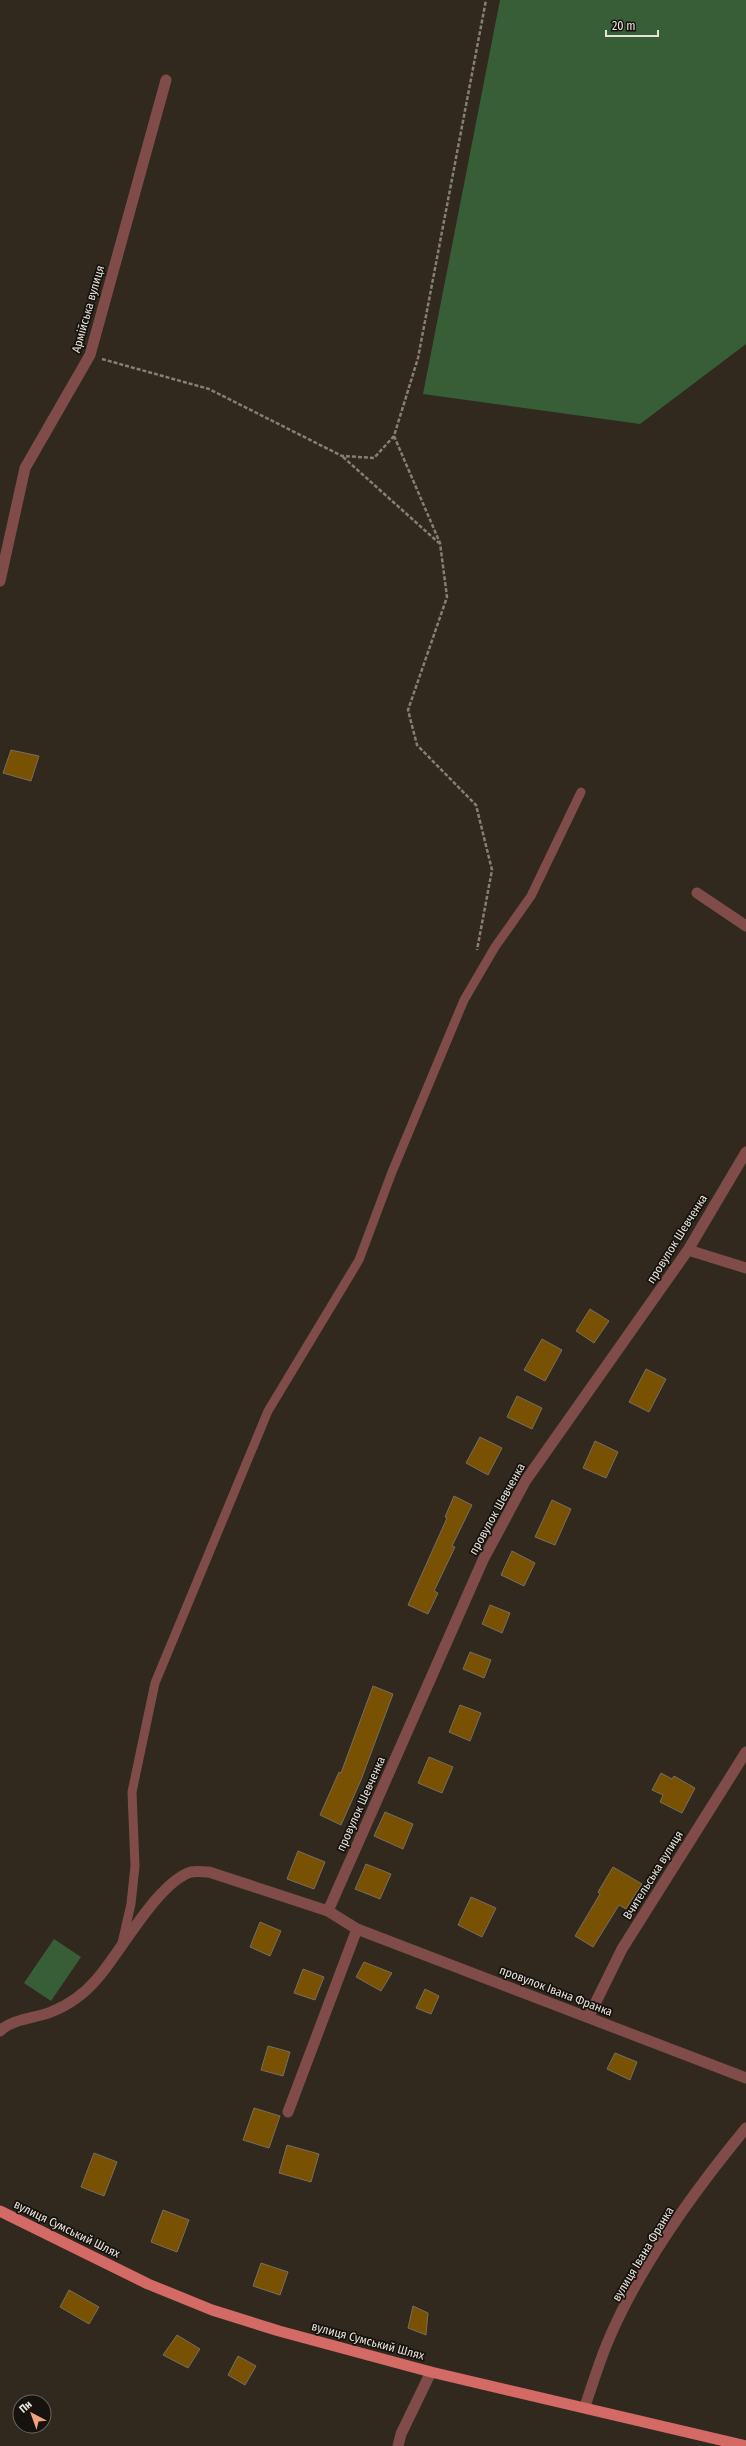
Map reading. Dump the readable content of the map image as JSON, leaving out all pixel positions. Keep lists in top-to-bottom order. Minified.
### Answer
{"streets":{"main road":["вулиця Сумський Шлях"],"street":["Армійська вулиця","провулок Шевченка","Вчительська вулиця","провулок Івана Франка","вулиця Івана Франка"]},"crossings":[["провулок Шевченка","провулок Івана Франка"],["Вчительська вулиця","провулок Івана Франка"],["вулиця Сумський Шлях","вулиця Івана Франка"]],"scale_bar":"20 m","north":"top left"}
